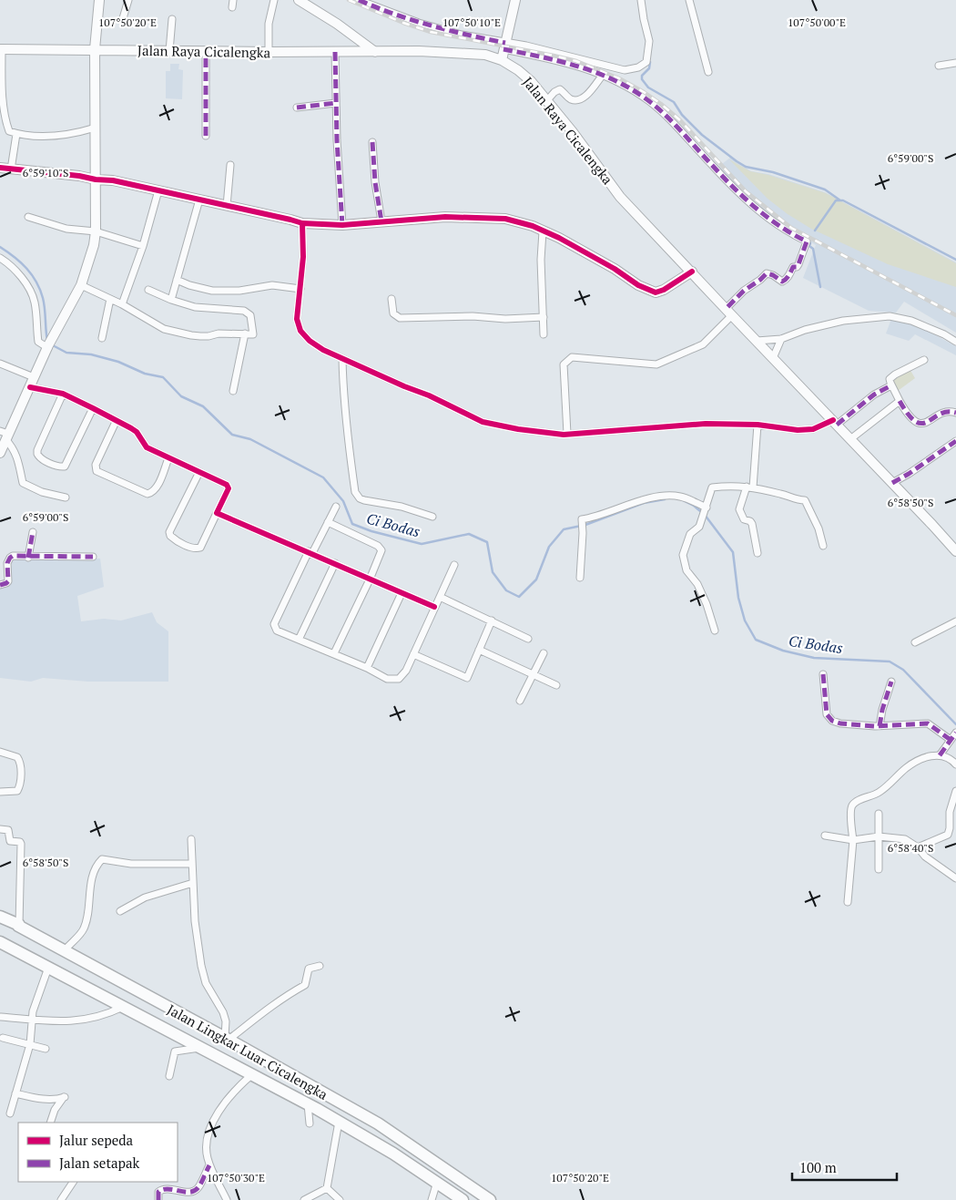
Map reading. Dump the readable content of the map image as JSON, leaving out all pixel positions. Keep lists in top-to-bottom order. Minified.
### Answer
{"streets":{"highway":["Jalan Lingkar Luar Cicalengka"],"street":["Jalan Raya Cicalengka"]},"water":["Ci Bodas"],"legend":["Jalur sepeda","Jalan setapak"],"scale_bar":"100 m","coordinates":["107°50'10\"E","107°50'20\"E","107°50'00\"E","6°59'00\"S","6°59'10\"S","6°58'50\"S","6°58'40\"S","107°50'30\"E"]}
